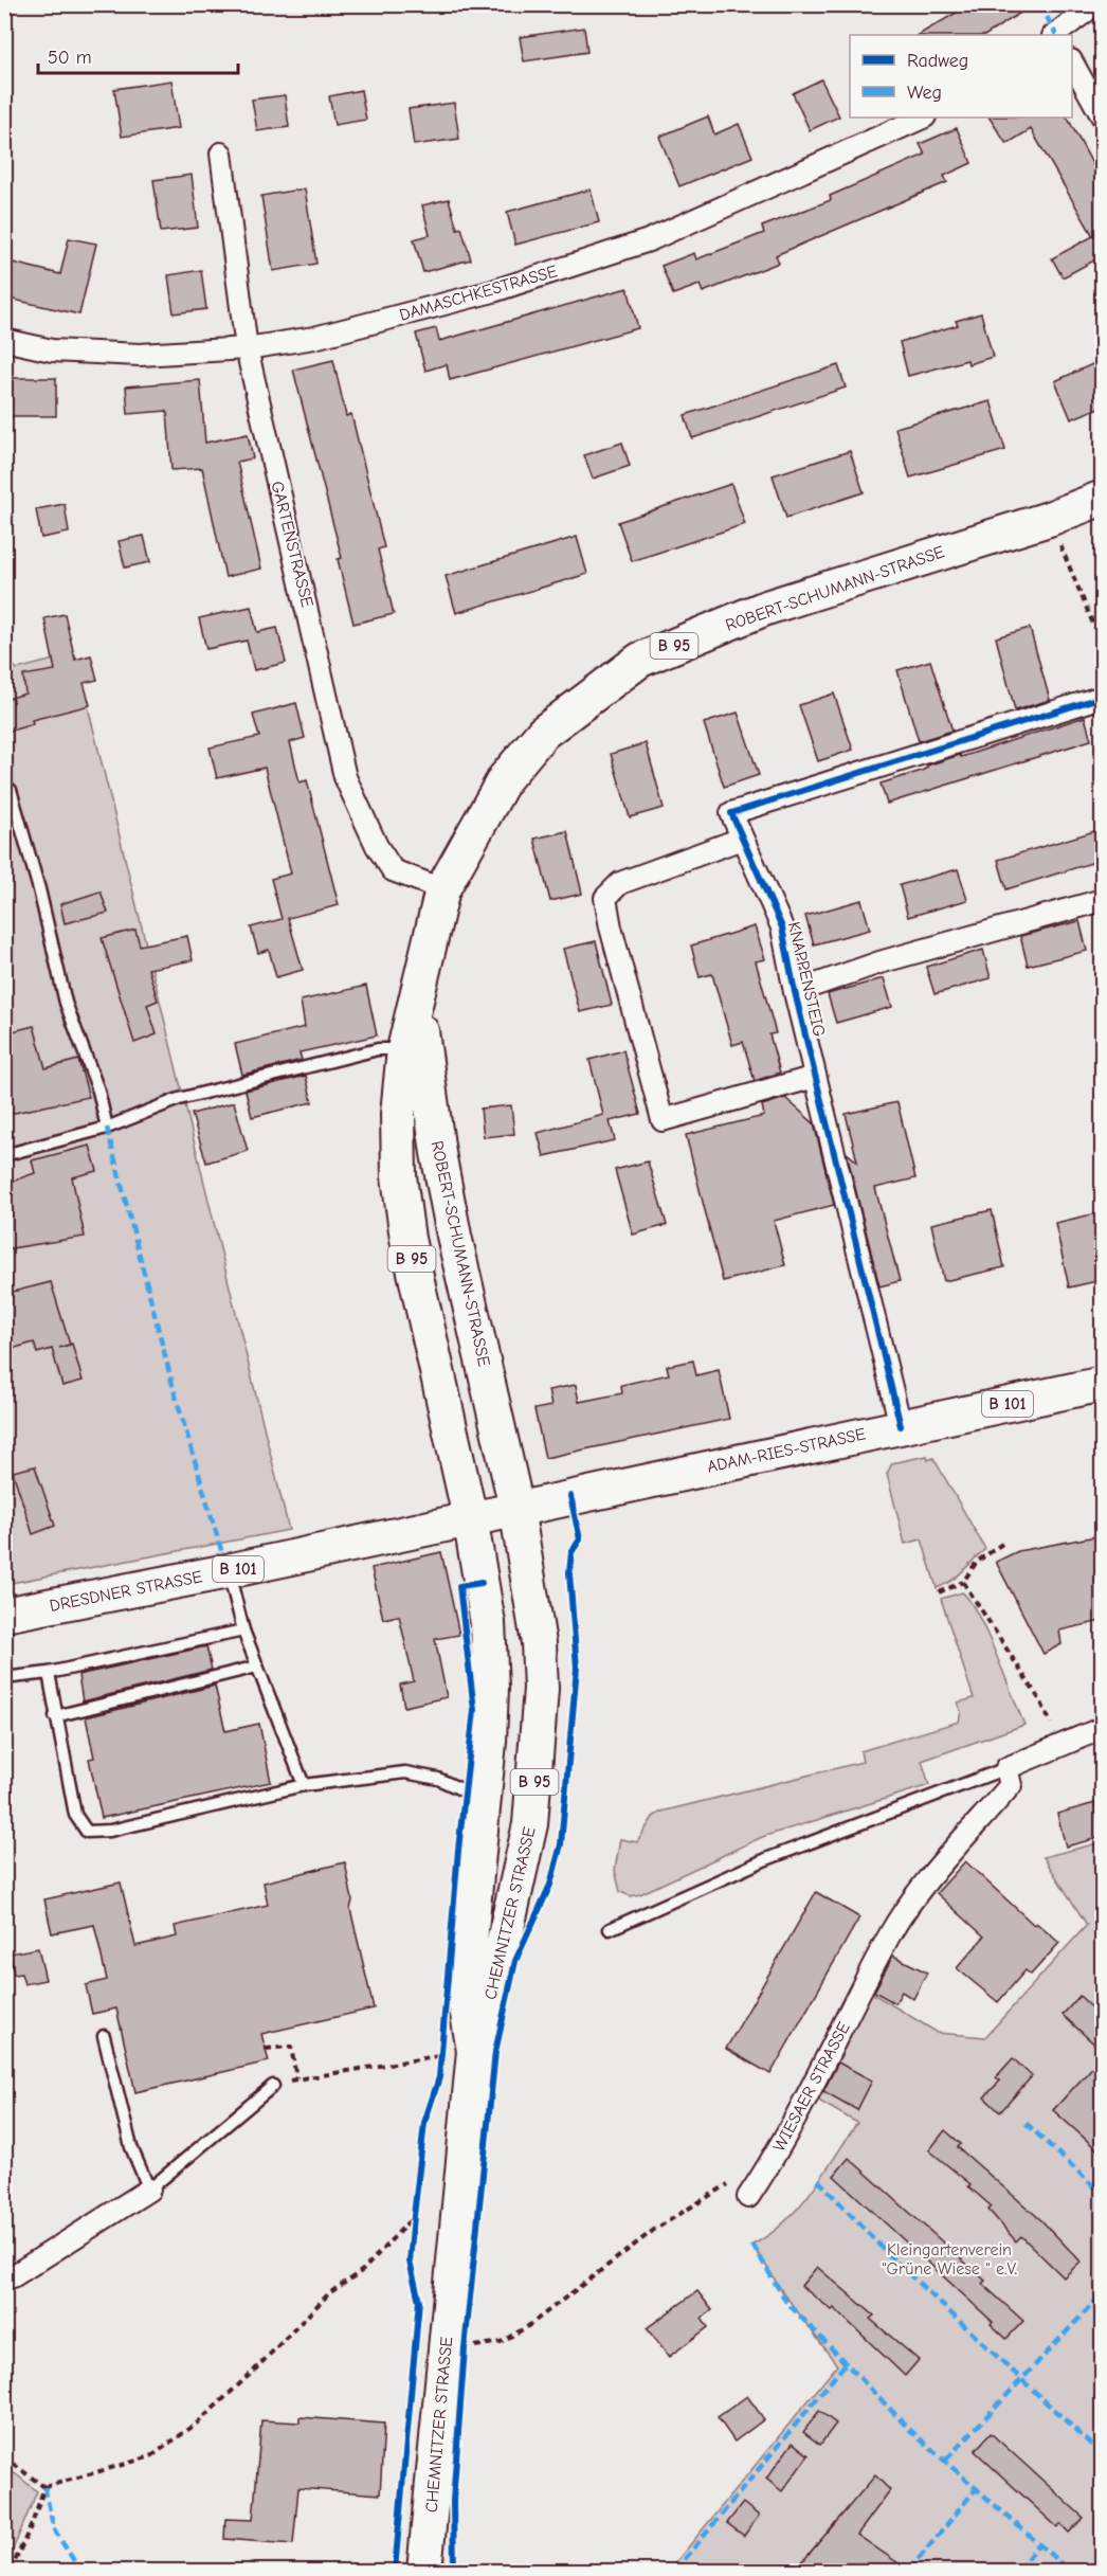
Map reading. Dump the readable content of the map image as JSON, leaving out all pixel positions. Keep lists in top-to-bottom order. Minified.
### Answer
{"streets":{"main road":["ROBERT-SCHUMANN-STRASSE","B 95","B 101","ADAM-RIES-STRASSE","DRESDNER STRASSE","CHEMNITZER STRASSE"],"street":["DAMASCHKESTRASSE","GARTENSTRASSE","KNAPPENSTEIG","WIESAER STRASSE"]},"crossings":[["DAMASCHKESTRASSE","GARTENSTRASSE"],["GARTENSTRASSE","ROBERT-SCHUMANN-STRASSE"],["ROBERT-SCHUMANN-STRASSE","ADAM-RIES-STRASSE"],["ROBERT-SCHUMANN-STRASSE","DRESDNER STRASSE"],["ROBERT-SCHUMANN-STRASSE","CHEMNITZER STRASSE"],["KNAPPENSTEIG","ADAM-RIES-STRASSE"],["ADAM-RIES-STRASSE","DRESDNER STRASSE"],["ADAM-RIES-STRASSE","CHEMNITZER STRASSE"],["DRESDNER STRASSE","CHEMNITZER STRASSE"]],"parks":["Kleingartenverein \"Grüne Wiese \" e.V."],"legend":["Radweg","Weg"],"scale_bar":"50 m"}
